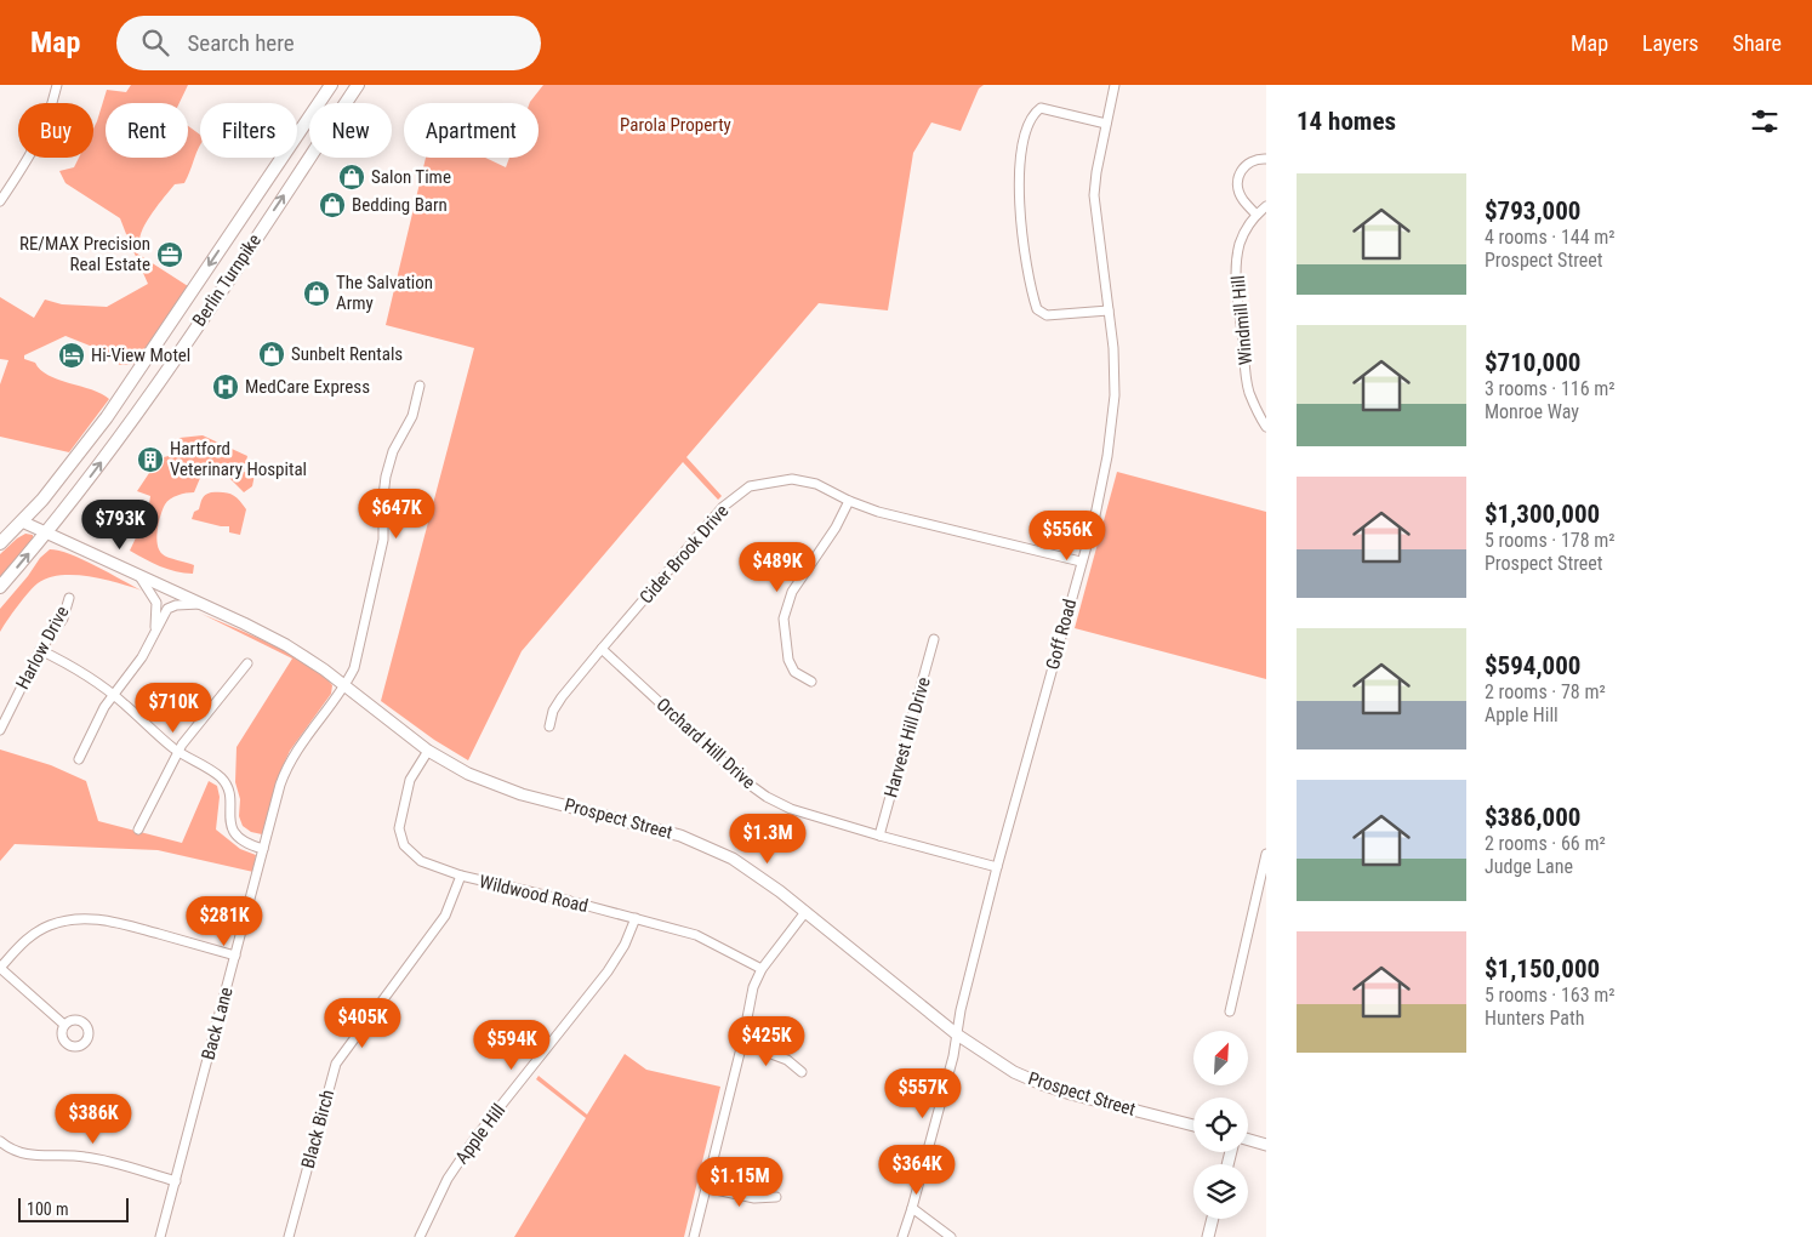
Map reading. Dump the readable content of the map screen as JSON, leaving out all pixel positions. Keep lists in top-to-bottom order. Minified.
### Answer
{"streets":{"highway":["Berlin Turnpike"],"main road":["Prospect Street"],"street":["Windmill Hill","Cider Brook Drive","Goff Road","Harlow Drive","Harvest Hill Drive","Orchard Hill Drive","Wildwood Road","Back Lane","Black Birch","Apple Hill"]},"crossings":[["Berlin Turnpike","Prospect Street"],["Cider Brook Drive","Goff Road"],["Cider Brook Drive","Orchard Hill Drive"],["Goff Road","Orchard Hill Drive"],["Goff Road","Prospect Street"],["Harvest Hill Drive","Orchard Hill Drive"],["Prospect Street","Wildwood Road"],["Prospect Street","Back Lane"],["Wildwood Road","Black Birch"],["Wildwood Road","Apple Hill"]],"parks":["Parola Property"],"places":{"shop":["Salon Time","Bedding Barn","The Salvation Army","Sunbelt Rentals"],"office":["RE/MAX Precision Real Estate"],"hotel":["Hi-View Motel"],"hospital":["MedCare Express"],"building":["Hartford Veterinary Hospital"]},"scale_bar":"100 m","north":"top right","page":{"header":"Map","search":"Search here","nav":["Map","Layers","Share"],"heading":"14 homes","chip":["Buy","Rent","Filters","New","Apartment"],"list":[{"name":"$793,000","note":"4 rooms · 144 m² · Prospect Street"},{"name":"$710,000","note":"3 rooms · 116 m² · Monroe Way"},{"name":"$1,300,000","note":"5 rooms · 178 m² · Prospect Street"},{"name":"$594,000","note":"2 rooms · 78 m² · Apple Hill"},{"name":"$386,000","note":"2 rooms · 66 m² · Judge Lane"},{"name":"$1,150,000","note":"5 rooms · 163 m² · Hunters Path"}],"price":["$647K","$793K","$556K","$489K","$710K","$1.3M","$281K","$405K","$425K","$594K","$557K","$386K","$364K","$1.15M"],"scale":"100 m"}}
